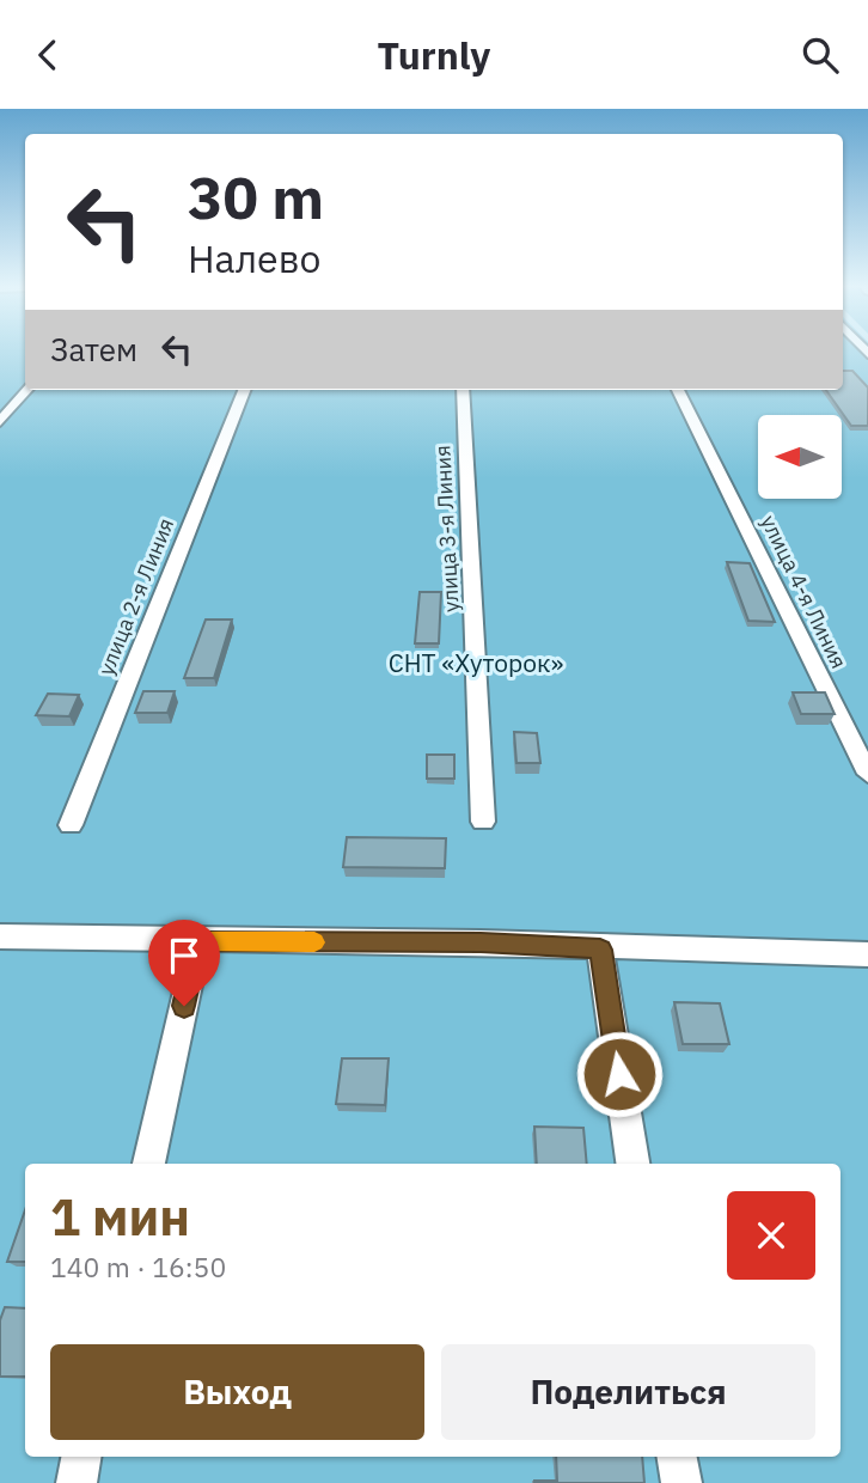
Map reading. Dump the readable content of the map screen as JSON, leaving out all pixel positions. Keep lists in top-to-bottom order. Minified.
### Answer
{"streets":{"street":["улица 3-я Линия","улица 4-я Линия","улица 2-я Линия"]},"parks":["СНТ «Хуторок»"],"north":"left","page":{"header":"Turnly","turn":["30 m","Налево"],"then":"Затем","heading":["1 мин","140 m · 16:50"],"buttons":["Выход","Поделиться"]}}
